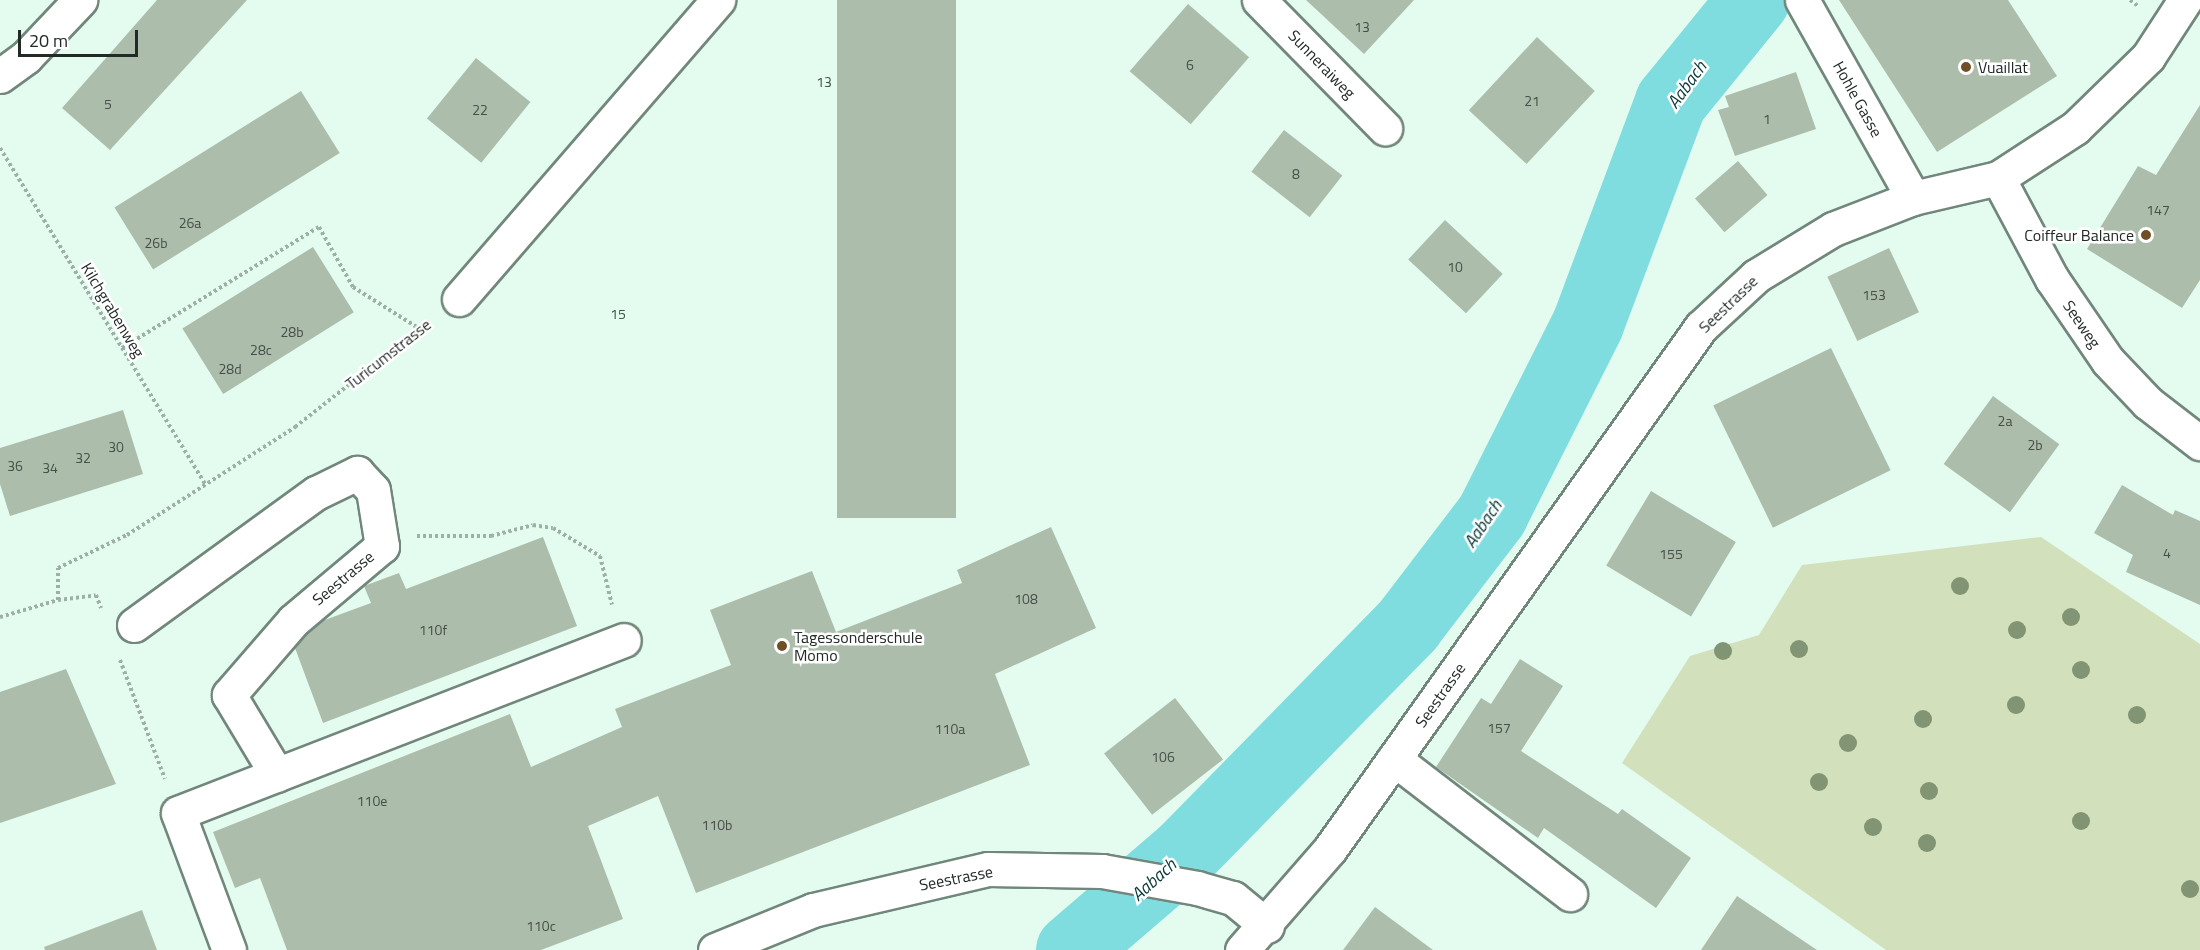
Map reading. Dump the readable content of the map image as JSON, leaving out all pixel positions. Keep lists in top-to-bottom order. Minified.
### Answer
{"streets":{"street":["Sunneraiweg","Hohle Gasse","Seestrasse","Seeweg"],"path":["Kilchgrabenweg","Turicumstrasse"]},"crossings":[["Hohle Gasse","Seestrasse"],["Seestrasse","Seeweg"],["Kilchgrabenweg","Turicumstrasse"]],"water":["Aabach"],"places":["Vuaillat","Coiffeur Balance","Tagessonderschule Momo"],"house_numbers":["13","6","13","21","5","22","1","8","147","26a","26b","10","153","15","28b","28c","28d","2a","2b","30","32","36","34","4","155","108","110f","157","110a","106","110e","110b","110c"],"scale_bar":"20 m"}
